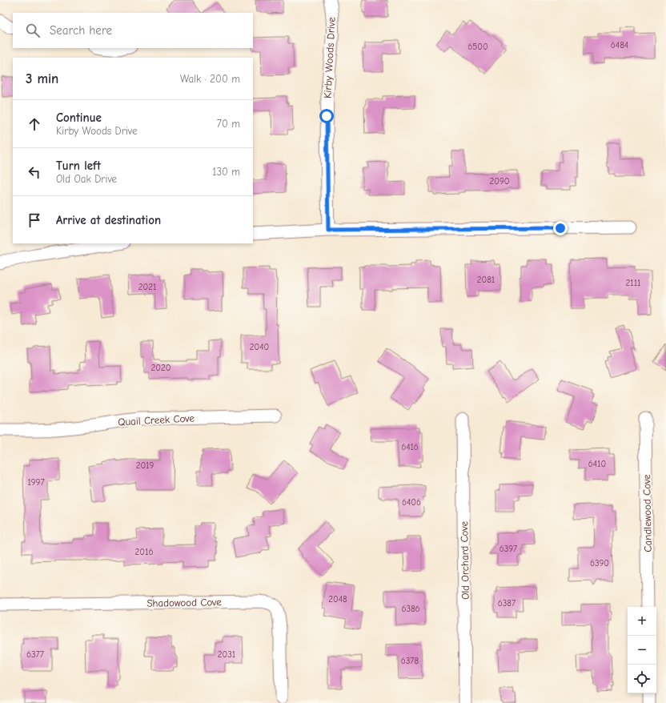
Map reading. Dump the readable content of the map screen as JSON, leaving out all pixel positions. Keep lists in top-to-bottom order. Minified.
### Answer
{"streets":{"street":["Kirby Woods Drive","Quail Creek Cove","Candlewood Cove","Old Orchard Cove","Shadowood Cove"]},"house_numbers":["6484","6500","2090","2081","2111","2021","2040","2020","6416","6410","2019","1997","6406","6397","2016","6390","2048","6387","6386","6377","2031","6378"],"page":{"search":"Search here","heading":["3 min","Walk · 200 m"],"list":[["Continue","Kirby Woods Drive","70 m"],["Turn left","Old Oak Drive","130 m"],"Arrive at destination"],"map_buttons":["+","−"]}}
